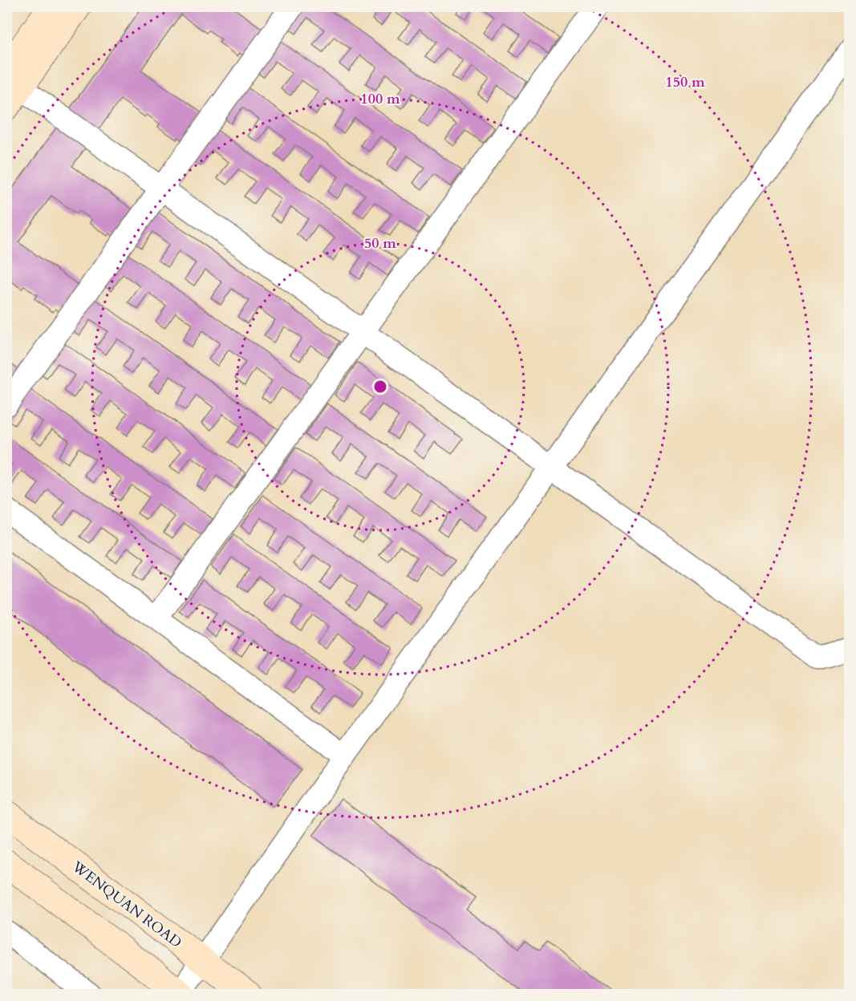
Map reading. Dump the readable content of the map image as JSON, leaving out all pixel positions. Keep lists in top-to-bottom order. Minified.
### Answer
{"streets":{"main road":["WENQUAN ROAD"]},"rings":["150 m","100 m","50 m"]}
